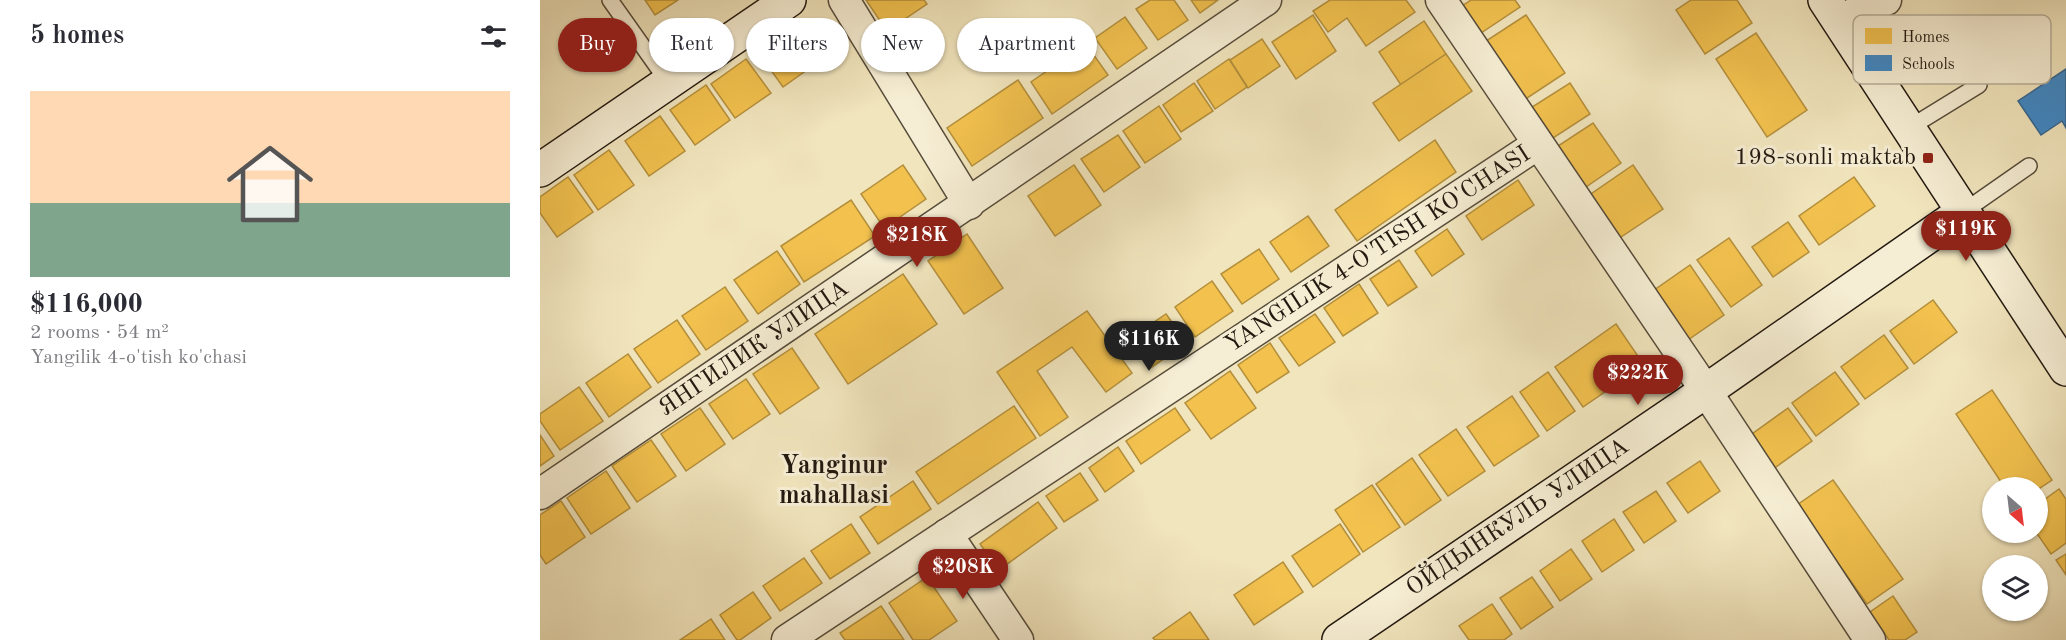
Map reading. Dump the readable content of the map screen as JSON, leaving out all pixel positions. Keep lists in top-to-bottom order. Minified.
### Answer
{"streets":{"street":["YANGILIK 4-O'TISH KO'CHASI","ЯНГИЛИК УЛИЦА","ОЙДЫНКУЛЬ УЛИЦА"]},"crossings":[["YANGILIK 4-O'TISH KO'CHASI","ОЙДЫНКУЛЬ УЛИЦА"]],"districts":["Yanginur mahallasi"],"places":{"transit":["198-sonli maktab"]},"legend":["Homes","Schools"],"north":"bottom right","page":{"heading":"5 homes","chip":["Buy","Rent","Filters","New","Apartment"],"list":[{"name":"$116,000","note":"2 rooms · 54 m² · Yangilik 4-o'tish ko'chasi"}],"price":["$119K","$218K","$116K","$222K","$208K"]}}
